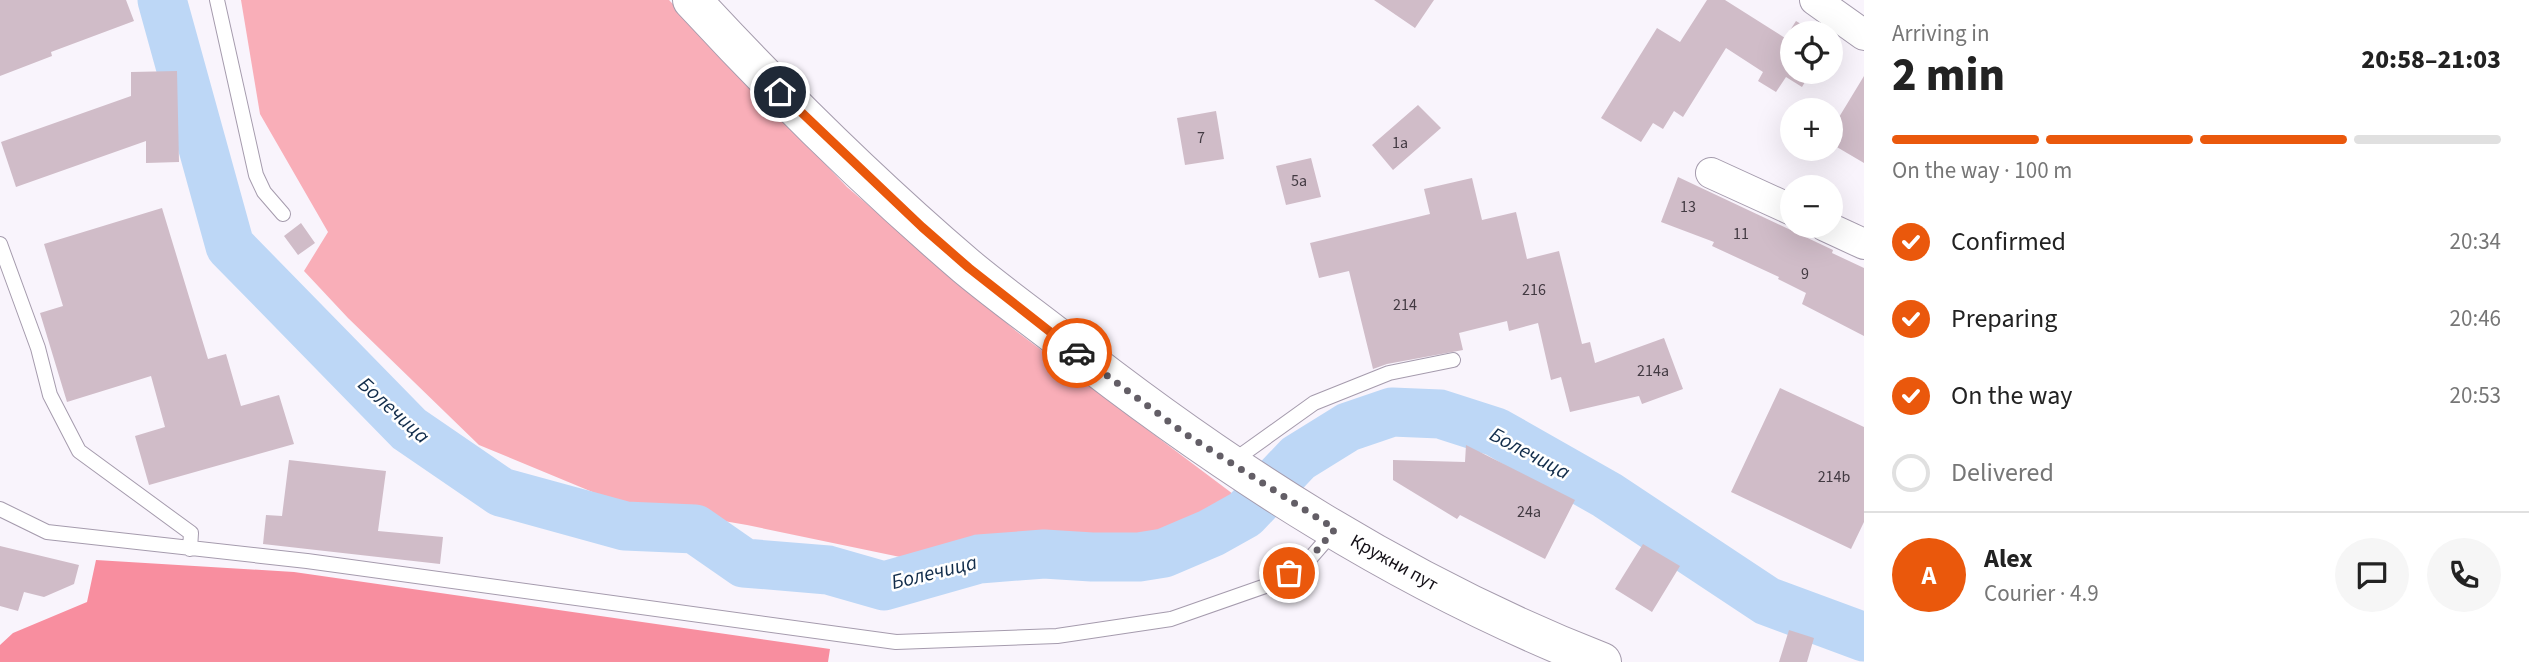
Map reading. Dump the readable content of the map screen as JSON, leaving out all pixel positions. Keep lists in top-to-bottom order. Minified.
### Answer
{"streets":{"main road":["Кружни пут"]},"water":["Болечица"],"house_numbers":["7","1a","5a","13","11","9","216","214","214a","214b","24a"],"page":{"heading":["2 min","Arriving in","20:58–21:03"],"panel":["Alex","Courier · 4.9"],"map_buttons":["+","−"],"bar":"On the way · 100 m","list":[["Confirmed","20:34"],["Preparing","20:46"],["On the way","20:53"],"Delivered"],"round":"A"}}
